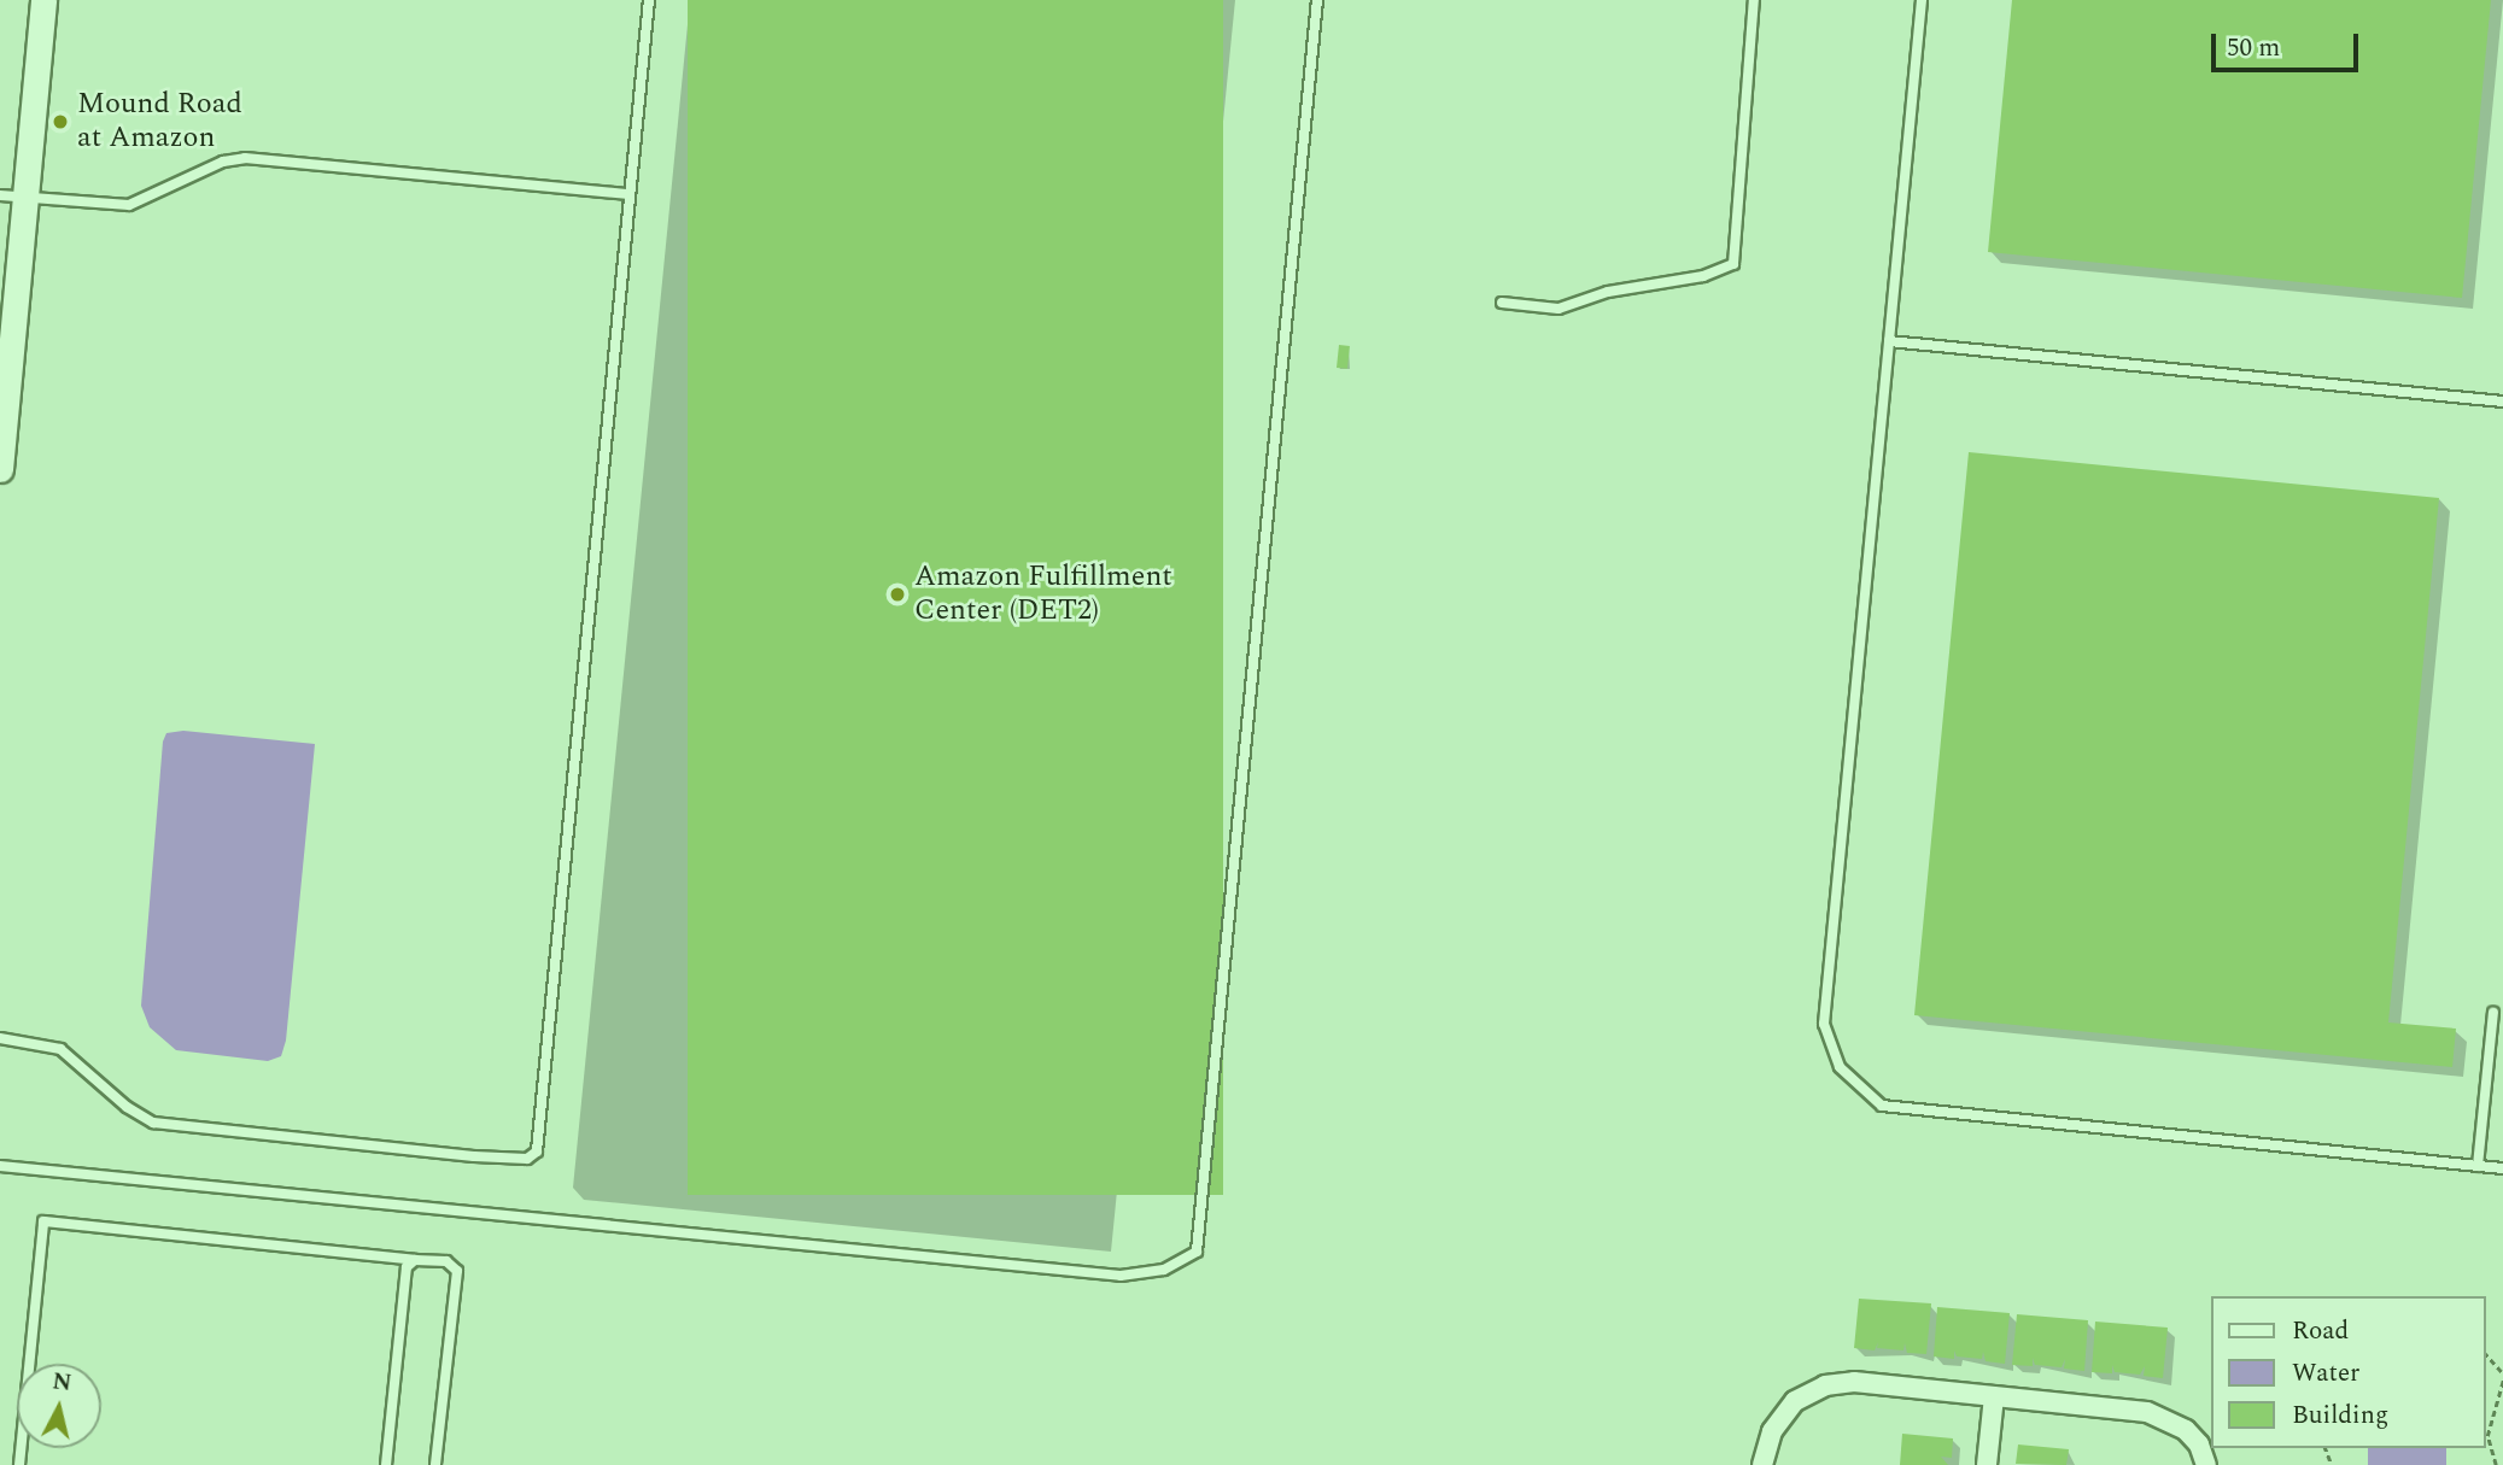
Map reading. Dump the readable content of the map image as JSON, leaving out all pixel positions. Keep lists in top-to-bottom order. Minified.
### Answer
{"places":["Mound Road at Amazon","Amazon Fulfillment Center (DET2)"],"legend":["Road","Water","Building"],"scale_bar":"50 m","north":"top"}
